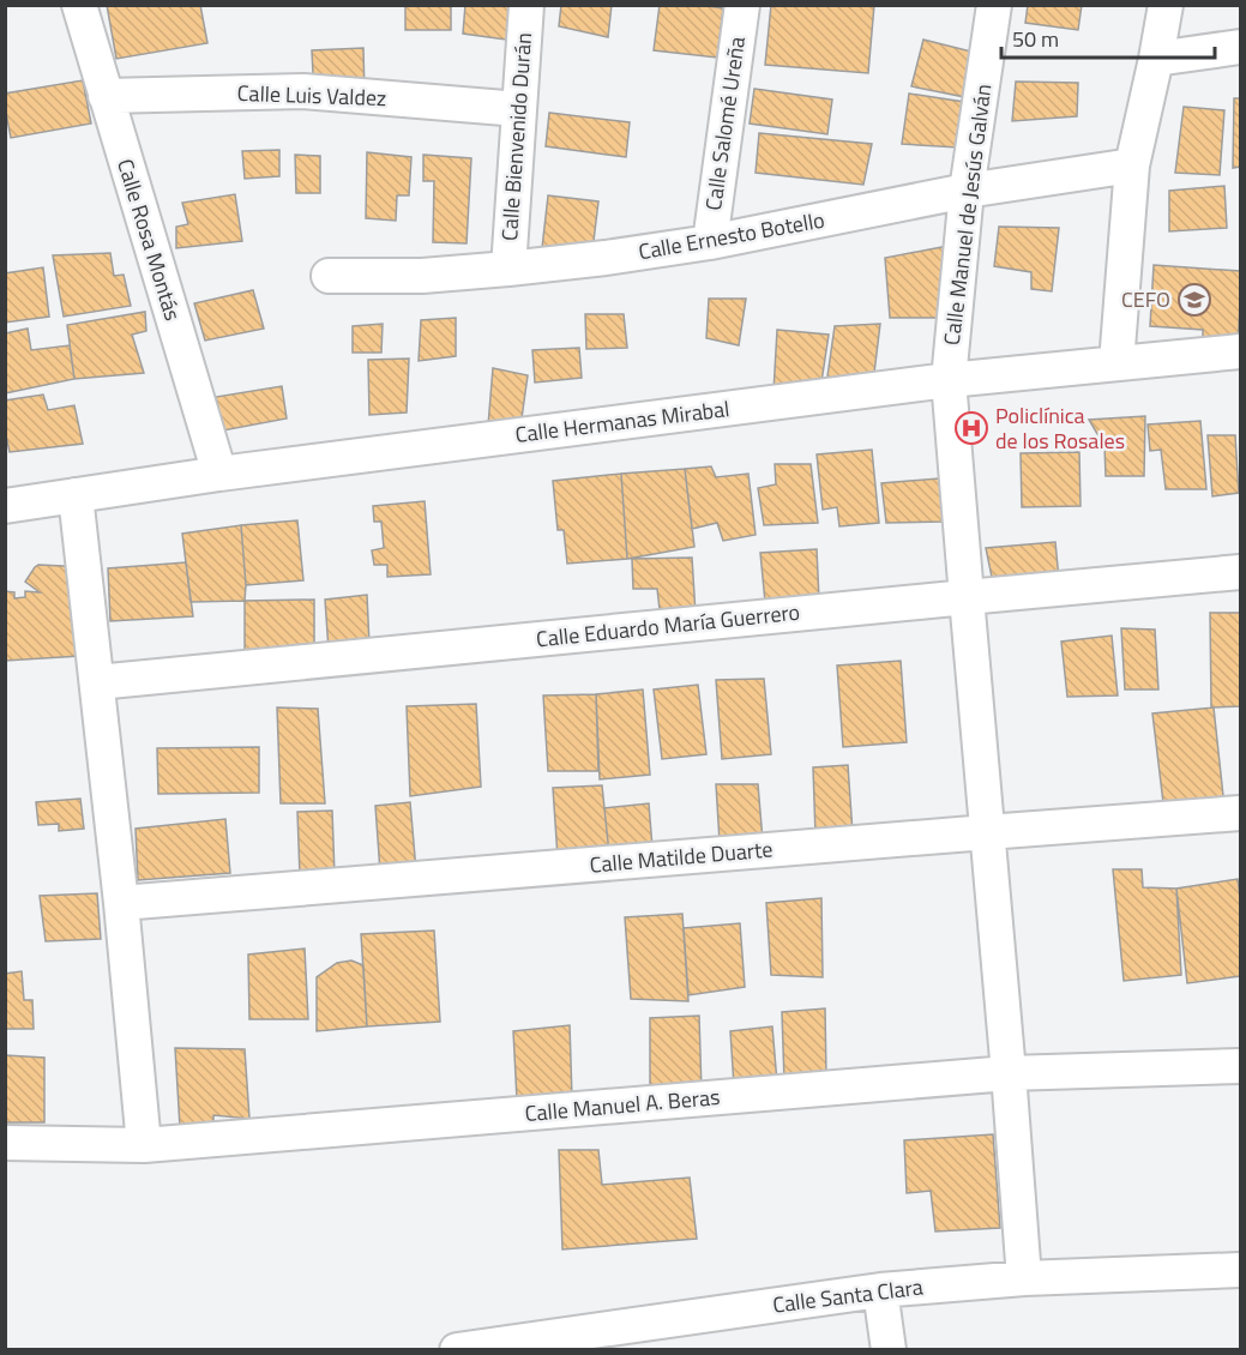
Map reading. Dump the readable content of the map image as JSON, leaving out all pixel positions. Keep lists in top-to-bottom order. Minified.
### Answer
{"streets":{"street":["Calle Luis Valdez","Calle Salomé Ureña","Calle Bienvenido Durán","Calle Manuel de Jesús Galván","Calle Ernesto Botello","Calle Rosa Montás","Calle Hermanas Mirabal","Calle Eduardo María Guerrero","Calle Matilde Duarte","Calle Manuel A. Beras","Calle Santa Clara"]},"crossings":[["Calle Luis Valdez","Calle Bienvenido Durán"],["Calle Luis Valdez","Calle Rosa Montás"],["Calle Salomé Ureña","Calle Ernesto Botello"],["Calle Bienvenido Durán","Calle Ernesto Botello"],["Calle Manuel de Jesús Galván","Calle Ernesto Botello"],["Calle Manuel de Jesús Galván","Calle Hermanas Mirabal"],["Calle Manuel de Jesús Galván","Calle Eduardo María Guerrero"],["Calle Manuel de Jesús Galván","Calle Matilde Duarte"],["Calle Manuel de Jesús Galván","Calle Manuel A. Beras"],["Calle Manuel de Jesús Galván","Calle Santa Clara"],["Calle Rosa Montás","Calle Hermanas Mirabal"]],"places":{"school or university":["CEFO"],"hospital":["Policlínica de los Rosales"]},"scale_bar":"50 m"}
